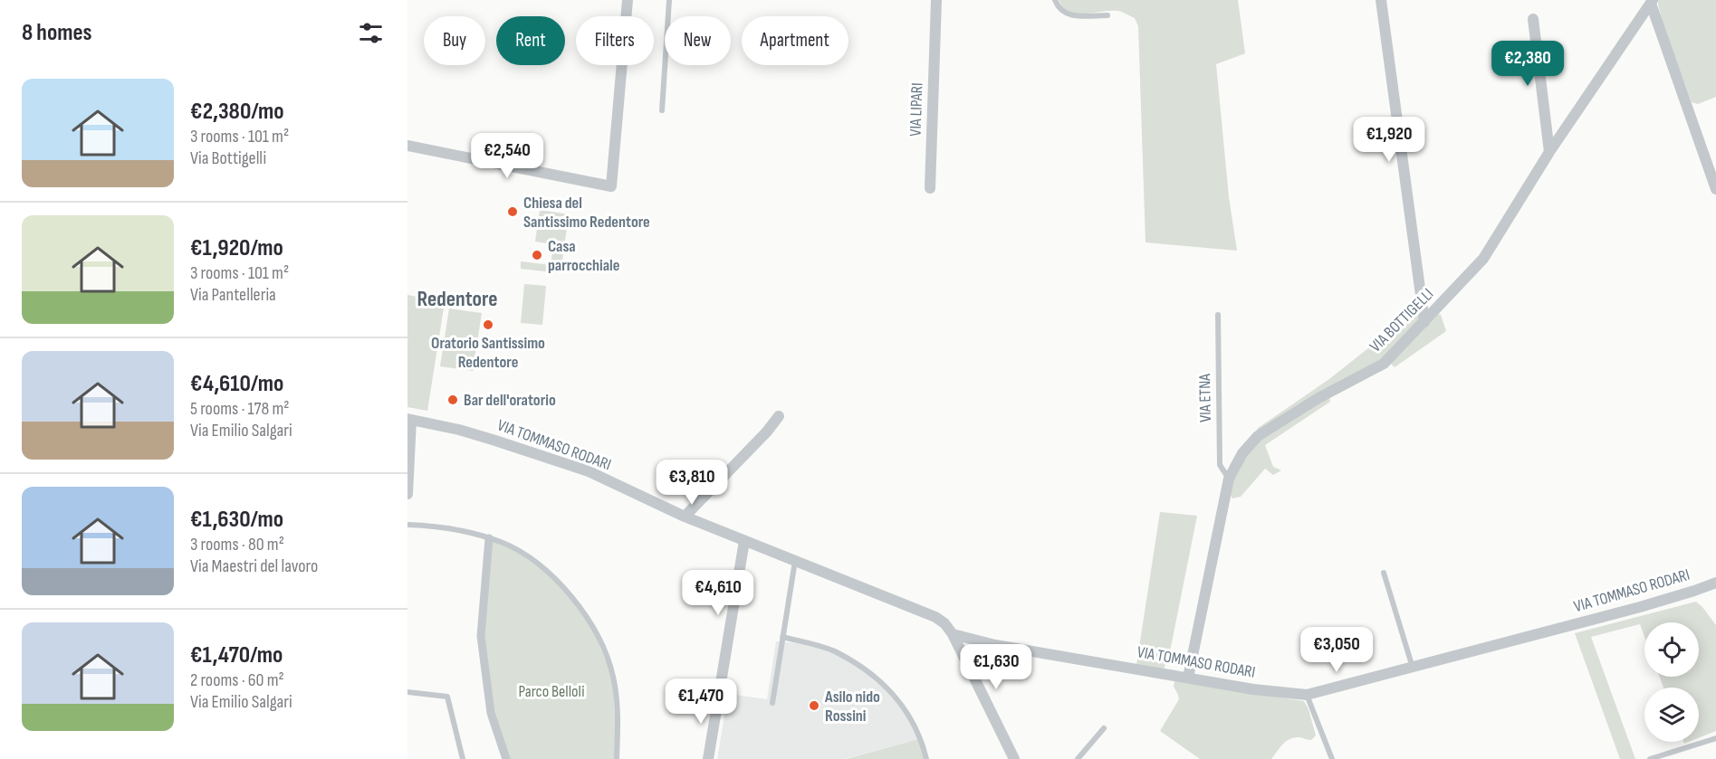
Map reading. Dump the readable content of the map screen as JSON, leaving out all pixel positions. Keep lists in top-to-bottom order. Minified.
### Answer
{"streets":{"street":["VIA LIPARI","VIA BOTTIGELLI","VIA TOMMASO RODARI"],"lane":["VIA ETNA"]},"crossings":[["VIA BOTTIGELLI","VIA ETNA"],["VIA BOTTIGELLI","VIA TOMMASO RODARI"]],"districts":["Redentore"],"parks":["Parco Belloli"],"places":["Chiesa del Santissimo Redentore","Casa parrocchiale","Oratorio Santissimo Redentore","Bar dell'oratorio","Asilo nido Rossini"],"page":{"heading":"8 homes","chip":["Buy","Rent","Filters","New","Apartment"],"price":["€2,380","€1,920","€2,540","€3,810","€4,610","€3,050","€1,630","€1,470"],"list":[{"name":"€2,380/mo","note":"3 rooms · 101 m² · Via Bottigelli"},{"name":"€1,920/mo","note":"3 rooms · 101 m² · Via Pantelleria"},{"name":"€4,610/mo","note":"5 rooms · 178 m² · Via Emilio Salgari"},{"name":"€1,630/mo","note":"3 rooms · 80 m² · Via Maestri del lavoro"},{"name":"€1,470/mo","note":"2 rooms · 60 m² · Via Emilio Salgari"}]}}
